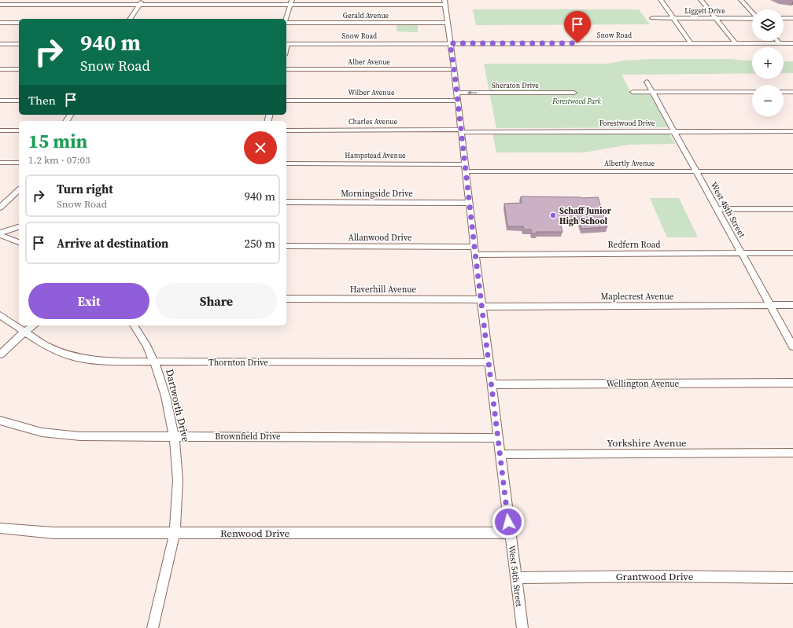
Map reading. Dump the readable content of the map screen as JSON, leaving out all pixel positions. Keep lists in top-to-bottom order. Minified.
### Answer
{"streets":{"main road":["Snow Road"],"street":["Liggett Drive","Gerald Avenue","Alber Avenue","Sheraton Drive","Wilber Avenue","Charles Avenue","Forestwood Drive","Hampstead Avenue","Albertly Avenue","Morningside Drive","West 48th Street","Allanwood Drive","Redfern Road","Haverhill Avenue","Maplecrest Avenue","Thornton Drive","Wellington Avenue","Dartworth Drive","Brownfield Drive","Yorkshire Avenue","Renwood Drive","West 54th Street","Grantwood Drive"]},"crossings":[["Gerald Avenue","West 54th Street"],["Snow Road","West 54th Street"],["Alber Avenue","West 54th Street"],["Sheraton Drive","West 54th Street"],["Wilber Avenue","West 54th Street"],["Charles Avenue","Forestwood Drive"],["Charles Avenue","West 54th Street"],["Forestwood Drive","West 48th Street"],["Forestwood Drive","West 54th Street"],["Hampstead Avenue","West 54th Street"],["Albertly Avenue","West 48th Street"],["Albertly Avenue","West 54th Street"],["Morningside Drive","West 54th Street"],["West 48th Street","Redfern Road"],["West 48th Street","Maplecrest Avenue"],["Allanwood Drive","Redfern Road"],["Allanwood Drive","West 54th Street"],["Redfern Road","West 54th Street"],["Haverhill Avenue","Maplecrest Avenue"],["Haverhill Avenue","West 54th Street"],["Maplecrest Avenue","West 54th Street"],["Thornton Drive","Dartworth Drive"],["Thornton Drive","West 54th Street"],["Wellington Avenue","West 54th Street"],["Dartworth Drive","Brownfield Drive"],["Dartworth Drive","Renwood Drive"],["Brownfield Drive","West 54th Street"],["Yorkshire Avenue","West 54th Street"],["Renwood Drive","West 54th Street"],["West 54th Street","Grantwood Drive"]],"one_way":["Sheraton Drive"],"parks":["Forestwood Park"],"places":["Schaff Junior High School"],"page":{"map_buttons":["+","−"],"turn":["940 m","Snow Road"],"then":"Then","heading":["15 min","1.2 km · 07:03"],"list":[{"name":"Turn right","note":"Snow Road","value":"940 m"},{"name":"Arrive at destination","value":"250 m"}],"buttons":["Exit","Share"]}}
